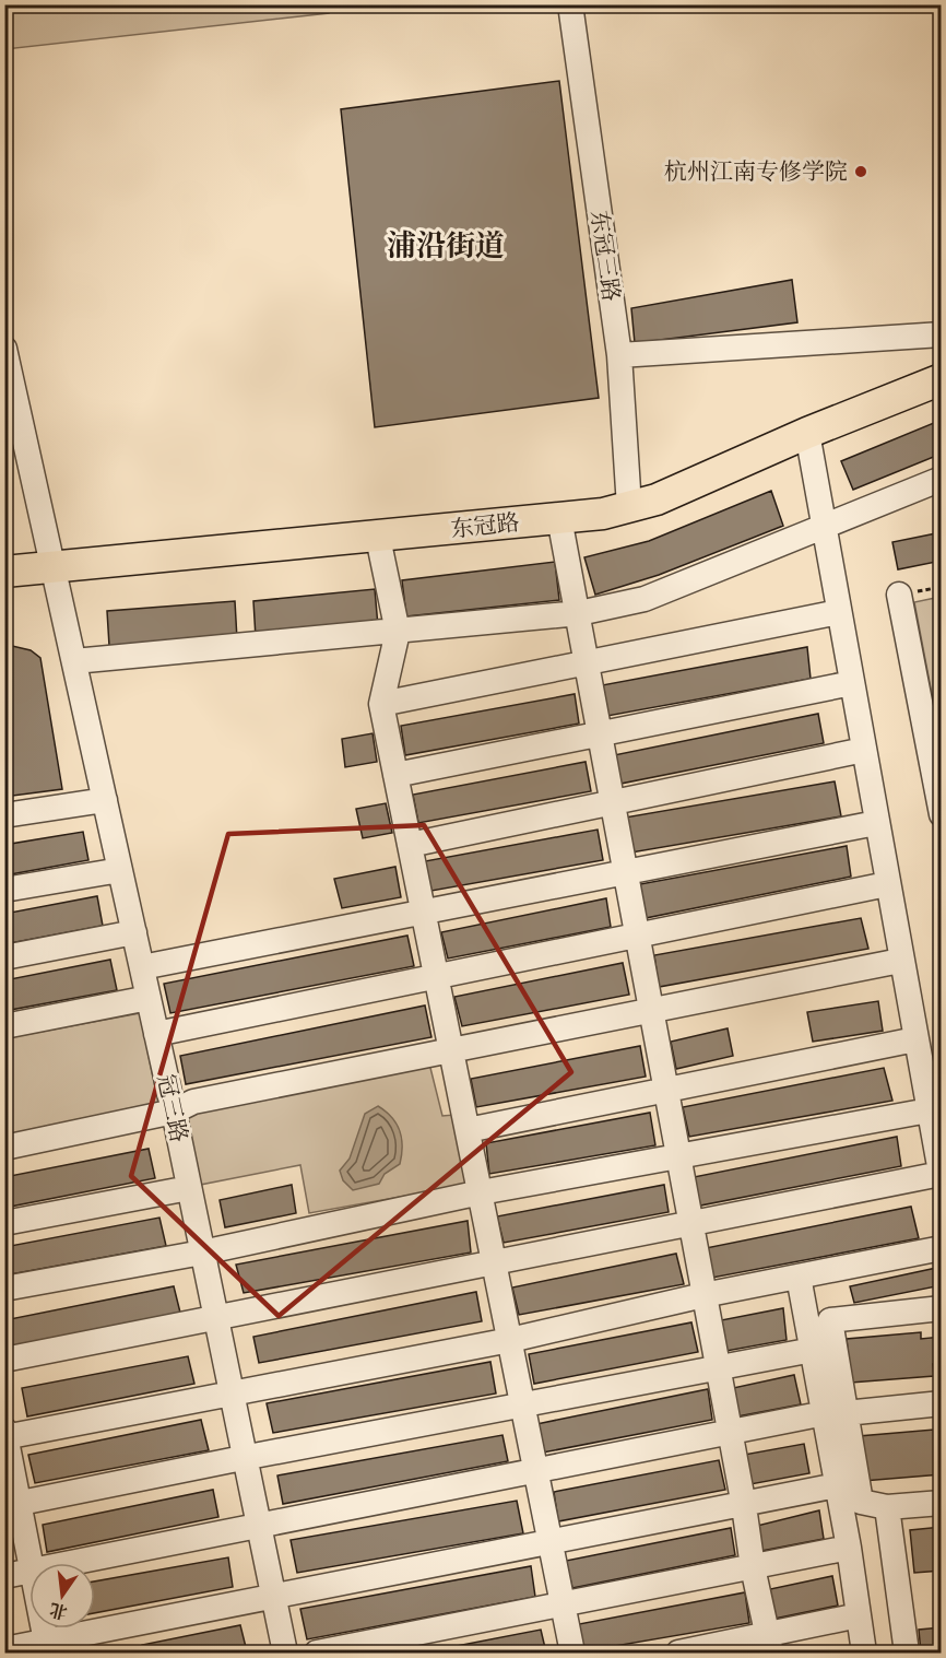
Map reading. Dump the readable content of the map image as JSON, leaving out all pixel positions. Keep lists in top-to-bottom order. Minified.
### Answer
{"streets":{"main road":["东冠路"],"street":["东冠三路","冠三路"]},"crossings":[["东冠三路","东冠路"],["东冠路","冠三路"]],"districts":["浦沿街道"],"places":["杭州江南专修学院"],"north":"bottom"}
